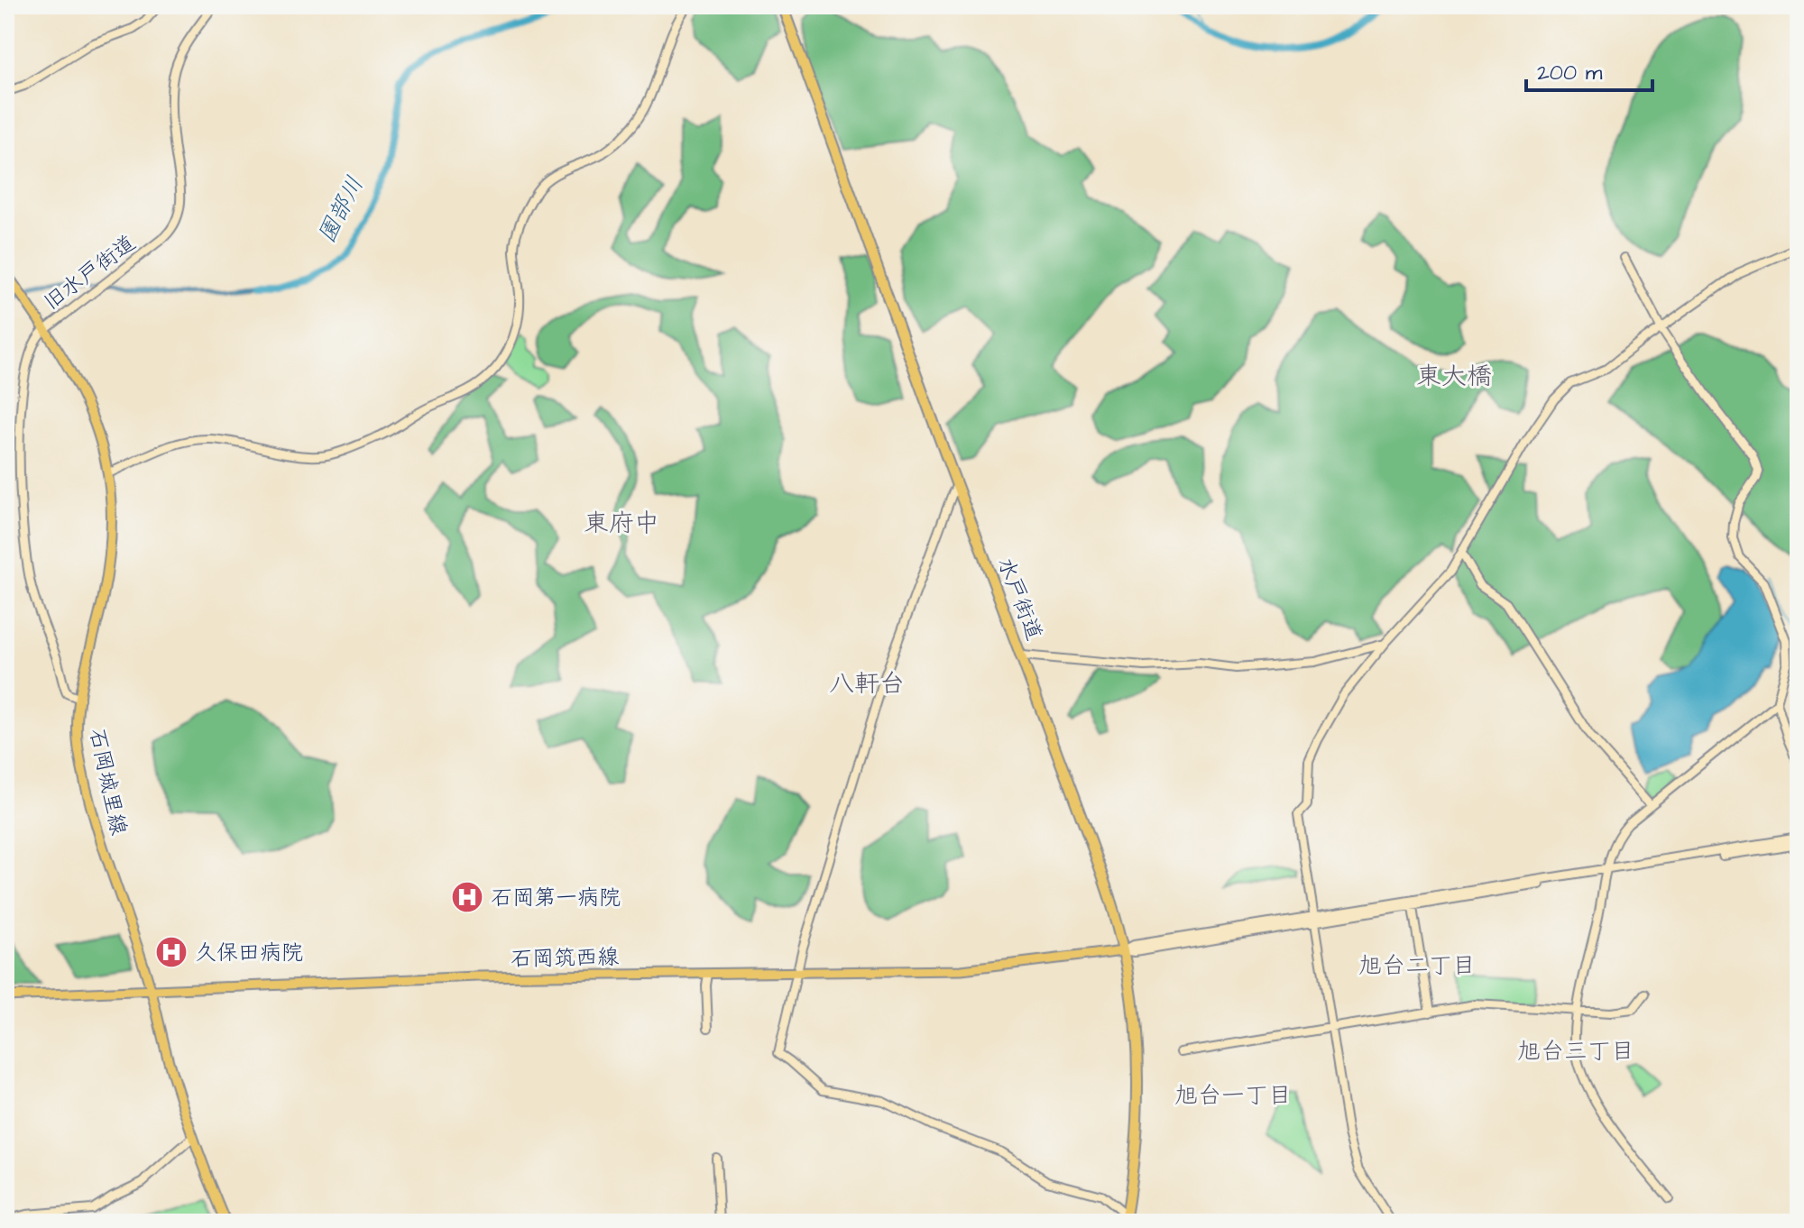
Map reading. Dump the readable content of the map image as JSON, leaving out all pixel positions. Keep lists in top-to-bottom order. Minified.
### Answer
{"streets":{"highway":["水戸街道"],"main road":["石岡城里線","石岡筑西線"],"street":["旧水戸街道"]},"crossings":[["旧水戸街道","石岡城里線"],["水戸街道","石岡筑西線"],["石岡城里線","石岡筑西線"]],"districts":["東大橋","東府中","八軒台","旭台二丁目","旭台三丁目","旭台一丁目"],"water":["園部川"],"places":{"hospital":["石岡第一病院","久保田病院"]},"scale_bar":"200 m"}
